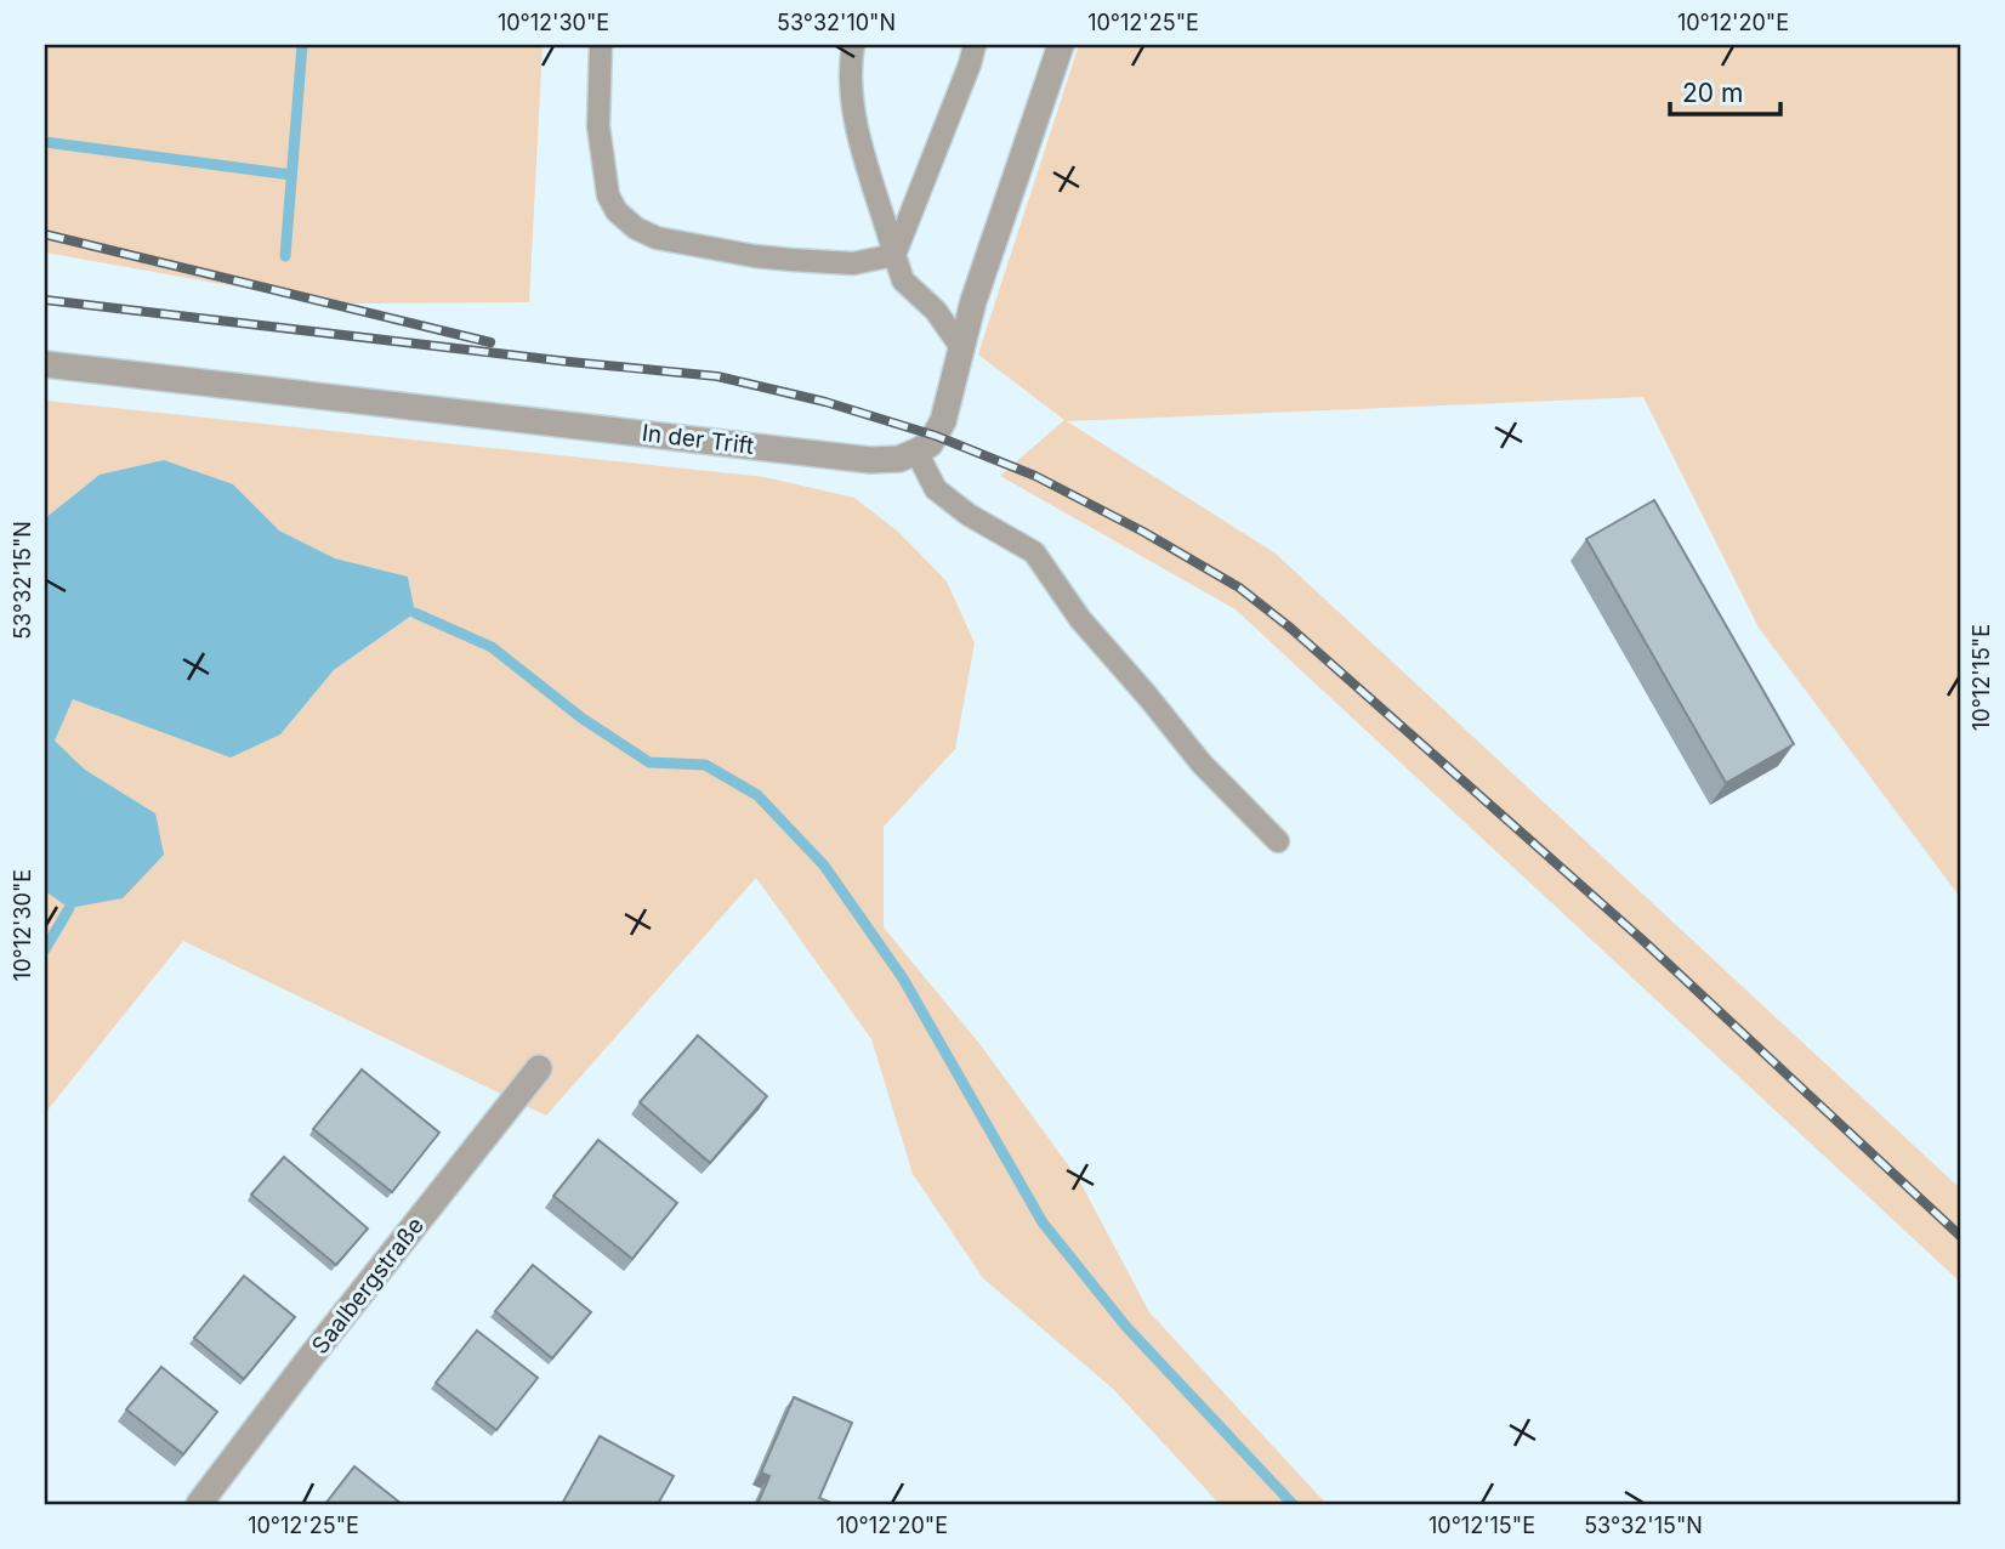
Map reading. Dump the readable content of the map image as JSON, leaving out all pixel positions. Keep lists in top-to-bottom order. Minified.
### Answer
{"streets":{"street":["In der Trift","Saalbergstraße"]},"scale_bar":"20 m","coordinates":["10°12'30\"E","53°32'10\"N","10°12'25\"E","10°12'20\"E","53°32'15\"N","10°12'15\"E"]}
